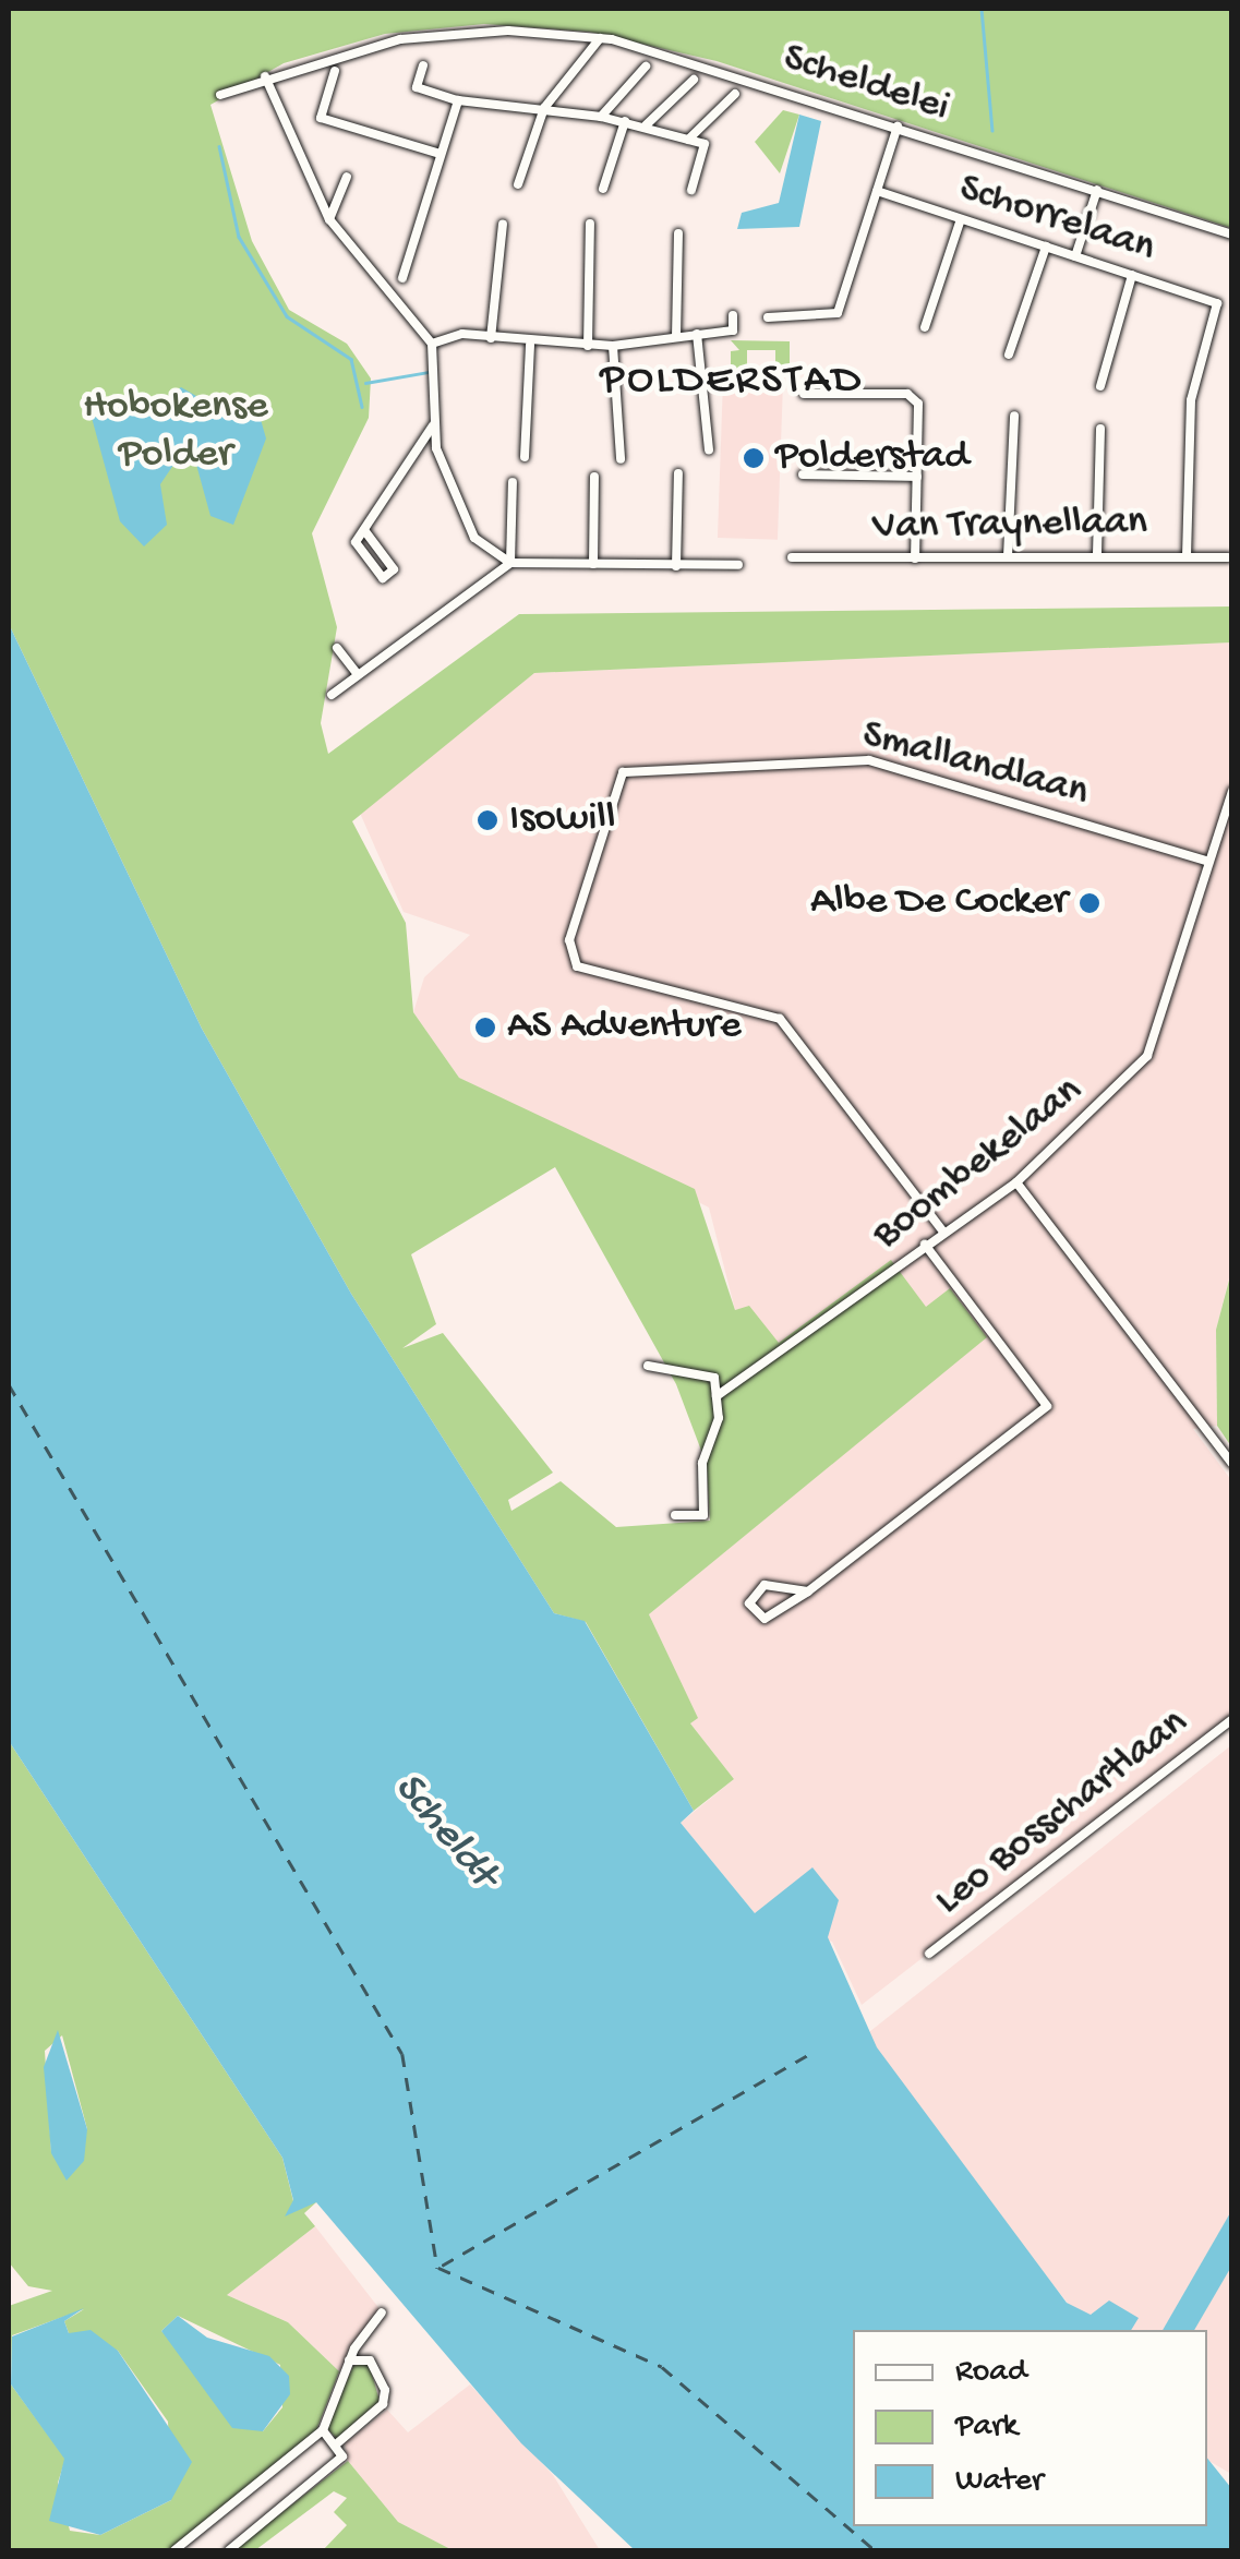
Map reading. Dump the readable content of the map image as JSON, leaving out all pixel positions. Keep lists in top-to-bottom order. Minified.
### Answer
{"streets":{"street":["Scheldelei","Schorrelaan","Van Traynellaan","Smallandlaan","Boombekelaan","Leo Bosschartlaan"]},"crossings":[["Schorrelaan","Van Traynellaan"],["Smallandlaan","Boombekelaan"]],"districts":["POLDERSTAD"],"water":["Scheldt"],"parks":["Hobokense Polder"],"places":["Polderstad","Isowill","Albe De Cocker","AS Adventure"],"legend":["Road","Park","Water"]}
